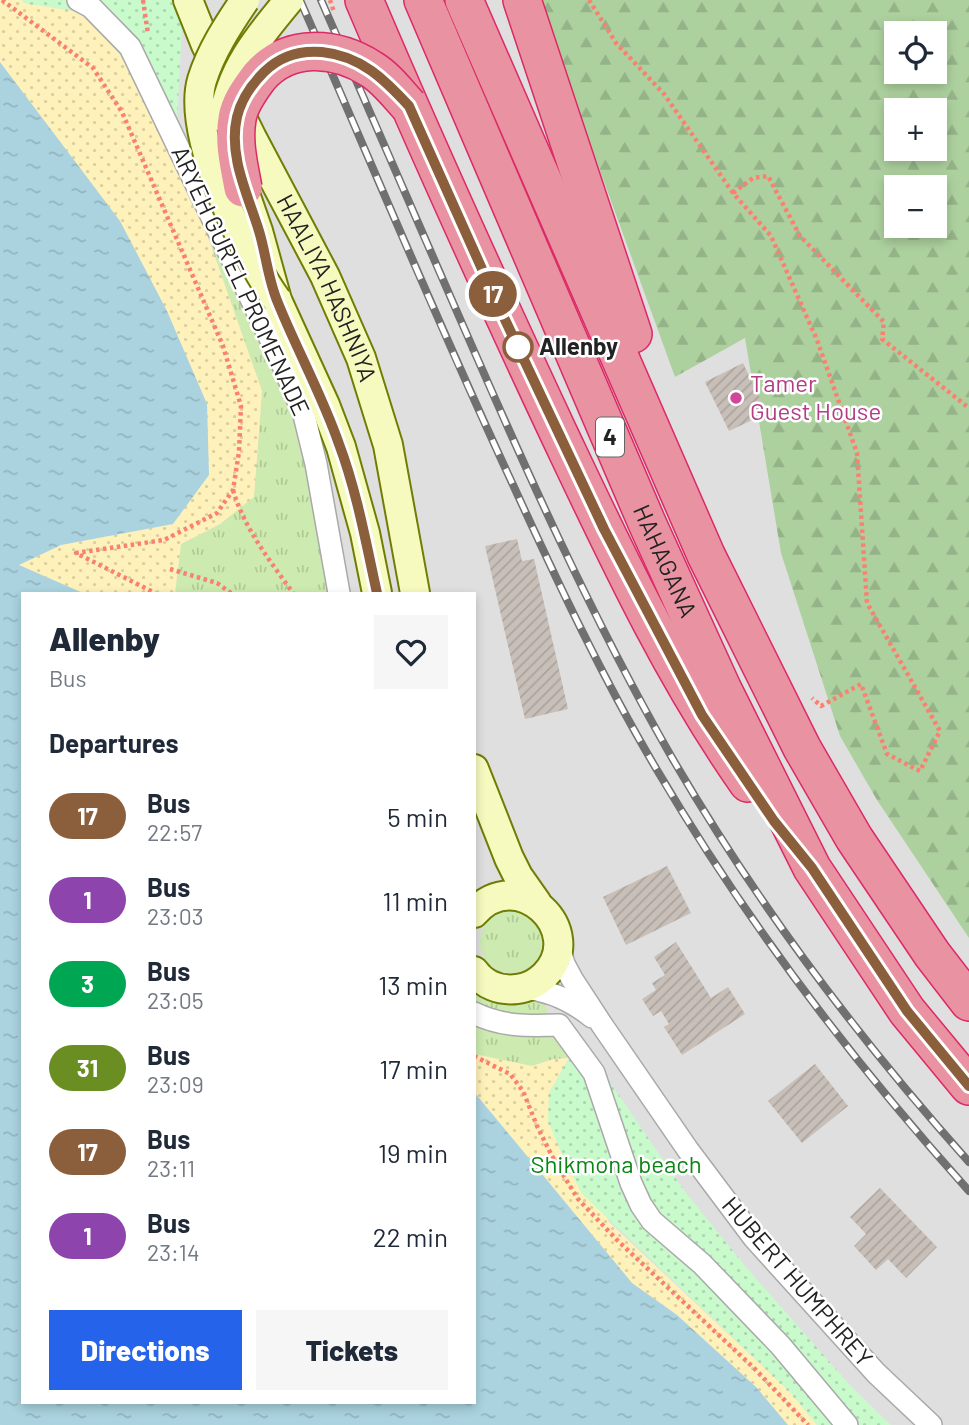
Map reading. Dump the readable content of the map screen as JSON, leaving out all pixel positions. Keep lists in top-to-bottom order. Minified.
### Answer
{"streets":{"highway":["4","HAHAGANA"],"street":["ARYEH GUR'EL PROMENADE","HAALIYA HASHNIYA","HUBERT HUMPHREY"]},"parks":["Shikmona beach"],"places":["Allenby","Tamer Guest House"],"lines":["bus line 17"],"page":{"on_map":"17","map_buttons":["+","−"],"heading":[["Allenby","Bus"],"Departures"],"list":[{"mark":"17","name":"Bus","note":"22:57","value":"5 min"},{"mark":"1","name":"Bus","note":"23:03","value":"11 min"},{"mark":"3","name":"Bus","note":"23:05","value":"13 min"},{"mark":"31","name":"Bus","note":"23:09","value":"17 min"},{"mark":"17","name":"Bus","note":"23:11","value":"19 min"},{"mark":"1","name":"Bus","note":"23:14","value":"22 min"}],"buttons":["Directions","Tickets"]}}
